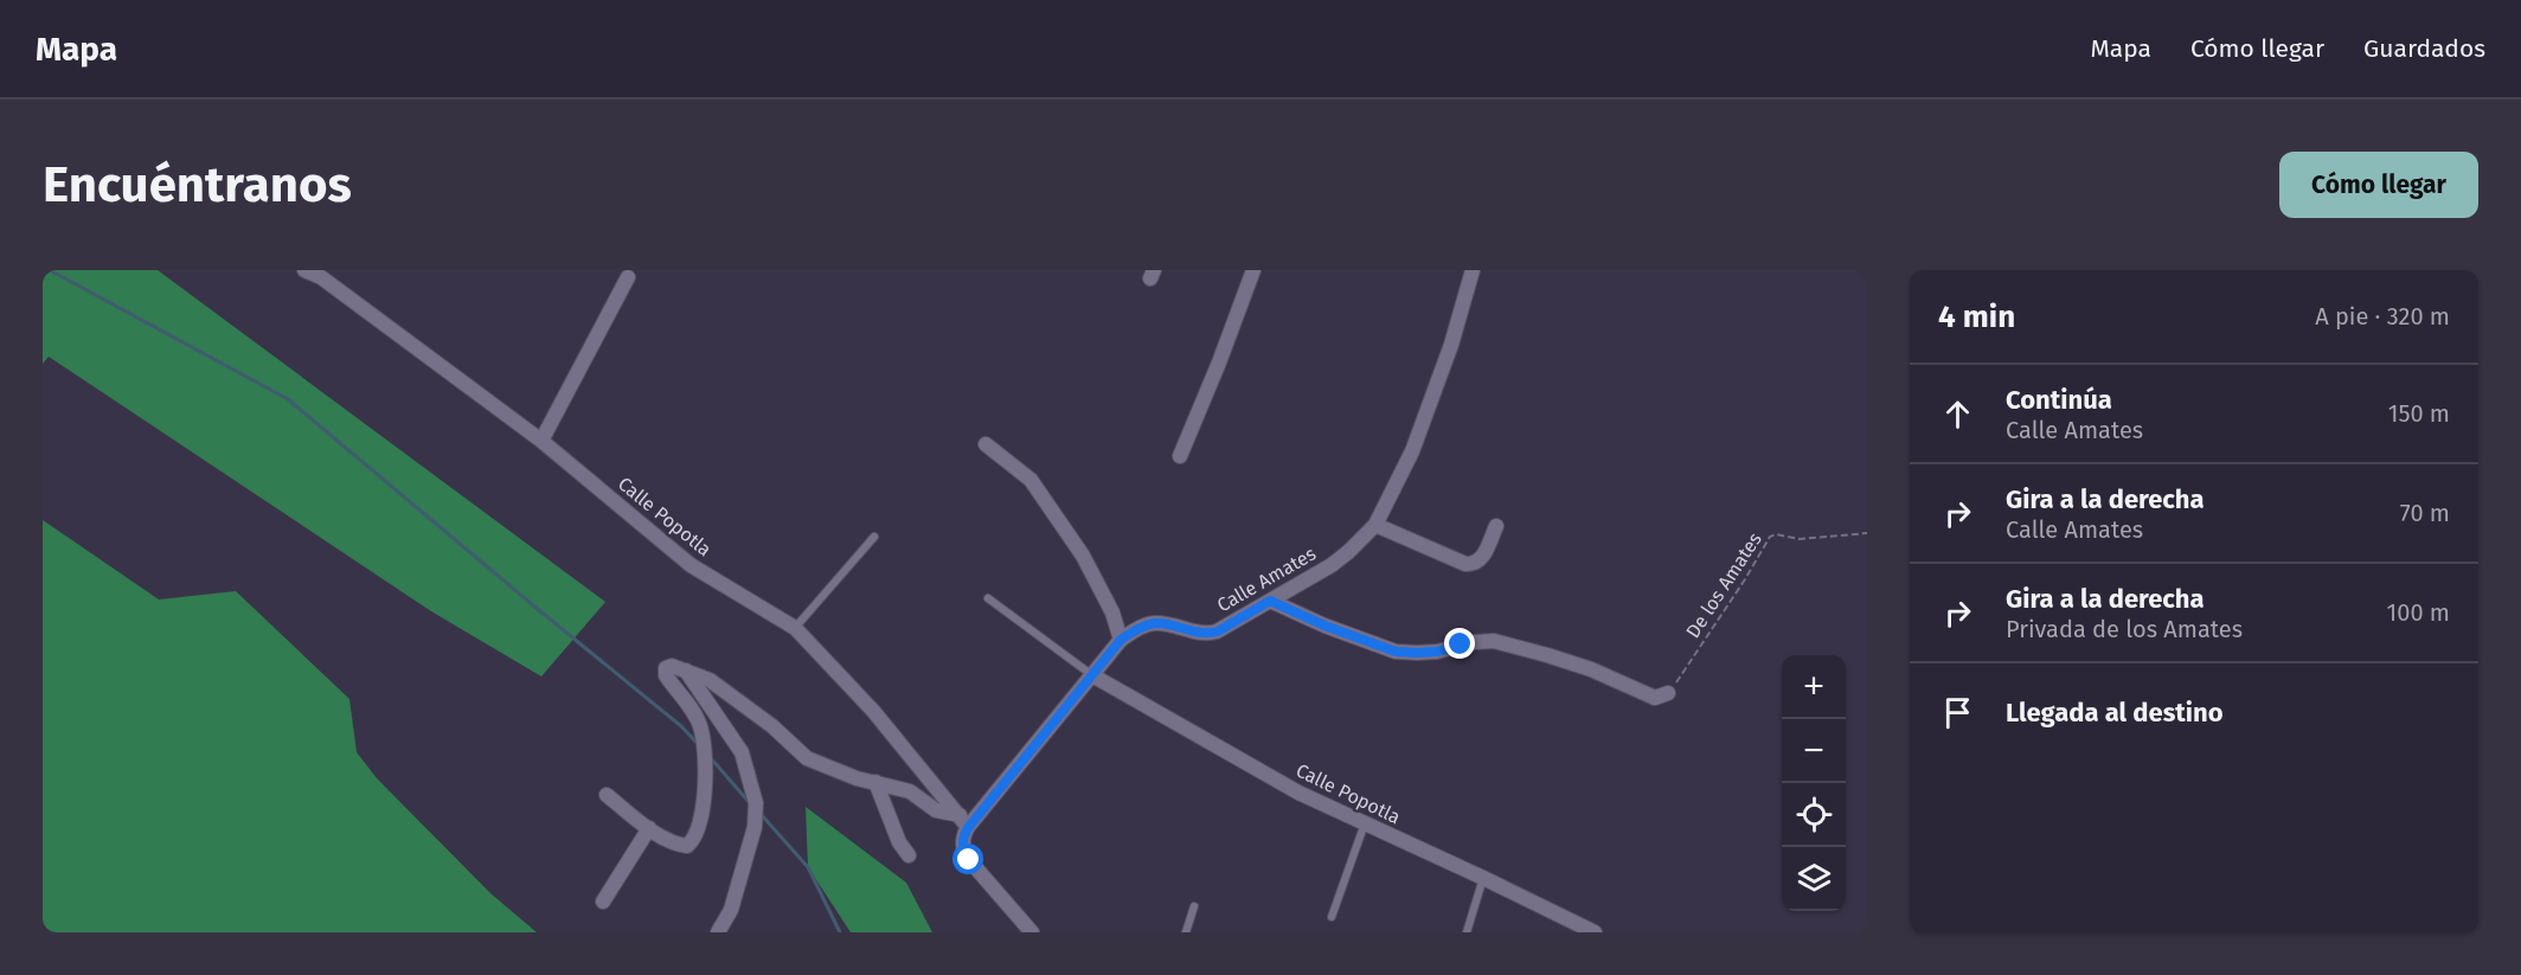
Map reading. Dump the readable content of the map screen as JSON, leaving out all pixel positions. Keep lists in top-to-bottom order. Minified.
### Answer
{"streets":{"street":["Calle Popotla","Calle Amates"],"path":["De los Amates"]},"crossings":[["Calle Popotla","Calle Amates"]],"page":{"header":"Mapa","nav":["Mapa","Cómo llegar","Guardados"],"buttons":"Cómo llegar","title":"Encuéntranos","heading":["4 min","A pie · 320 m"],"list":[["Continúa","Calle Amates","150 m"],["Gira a la derecha","Calle Amates","70 m"],["Gira a la derecha","Privada de los Amates","100 m"],"Llegada al destino"],"map_buttons":["+","−"]}}
